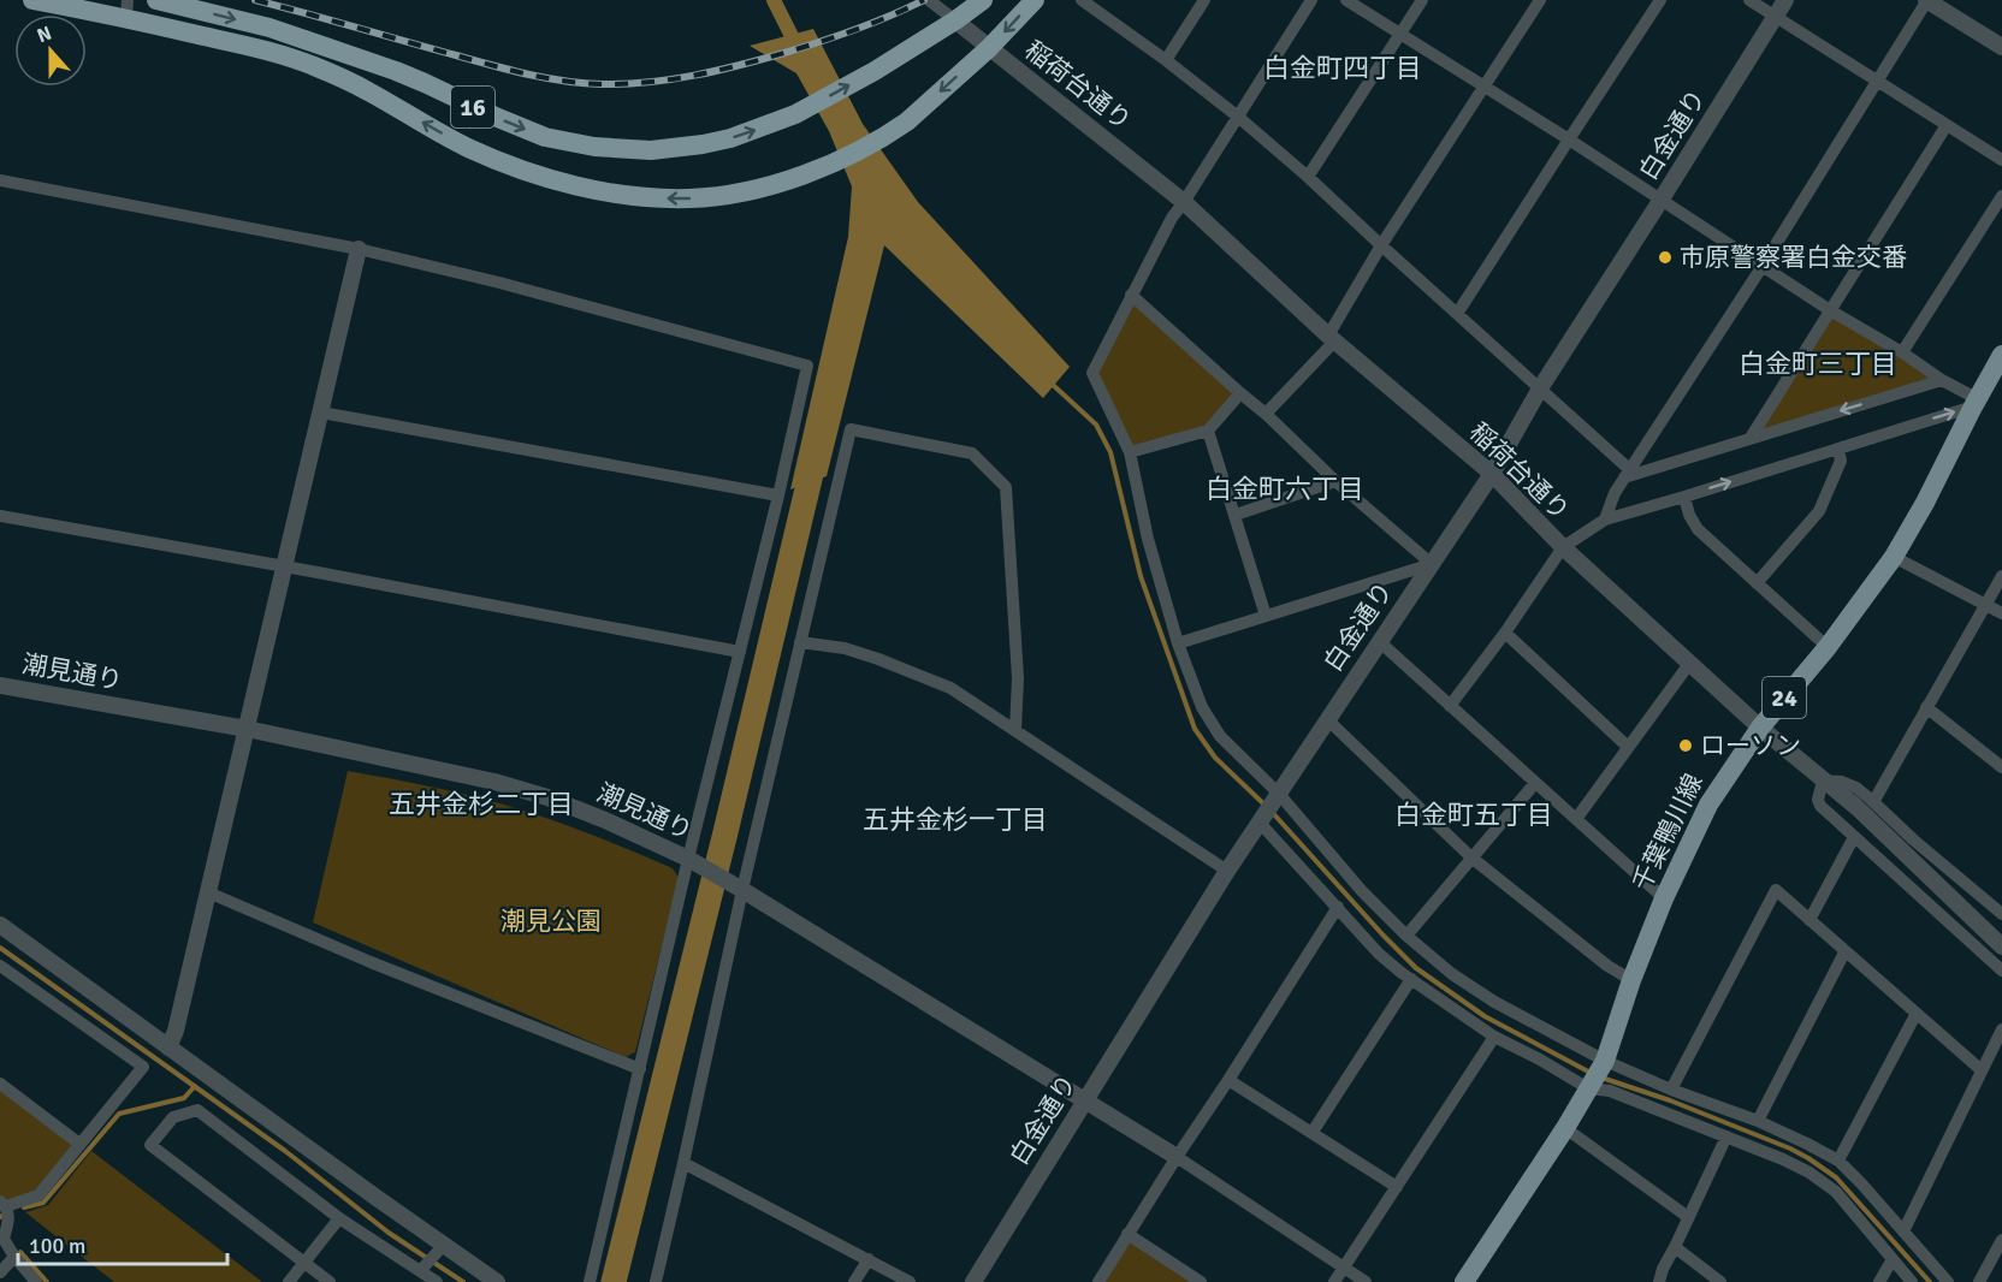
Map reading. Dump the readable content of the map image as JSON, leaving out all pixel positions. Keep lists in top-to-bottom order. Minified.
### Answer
{"streets":{"highway":["16"],"main road":["24","千葉鴨川線"],"street":["稲荷台通り","白金通り","潮見通り"]},"crossings":[["稲荷台通り","16"],["稲荷台通り","白金通り"],["稲荷台通り","千葉鴨川線"],["白金通り","潮見通り"]],"districts":["白金町四丁目","白金町三丁目","白金町六丁目","五井金杉二丁目","白金町五丁目","五井金杉一丁目"],"parks":["潮見公園"],"places":["市原警察署白金交番","ローソン"],"scale_bar":"100 m","north":"top"}
